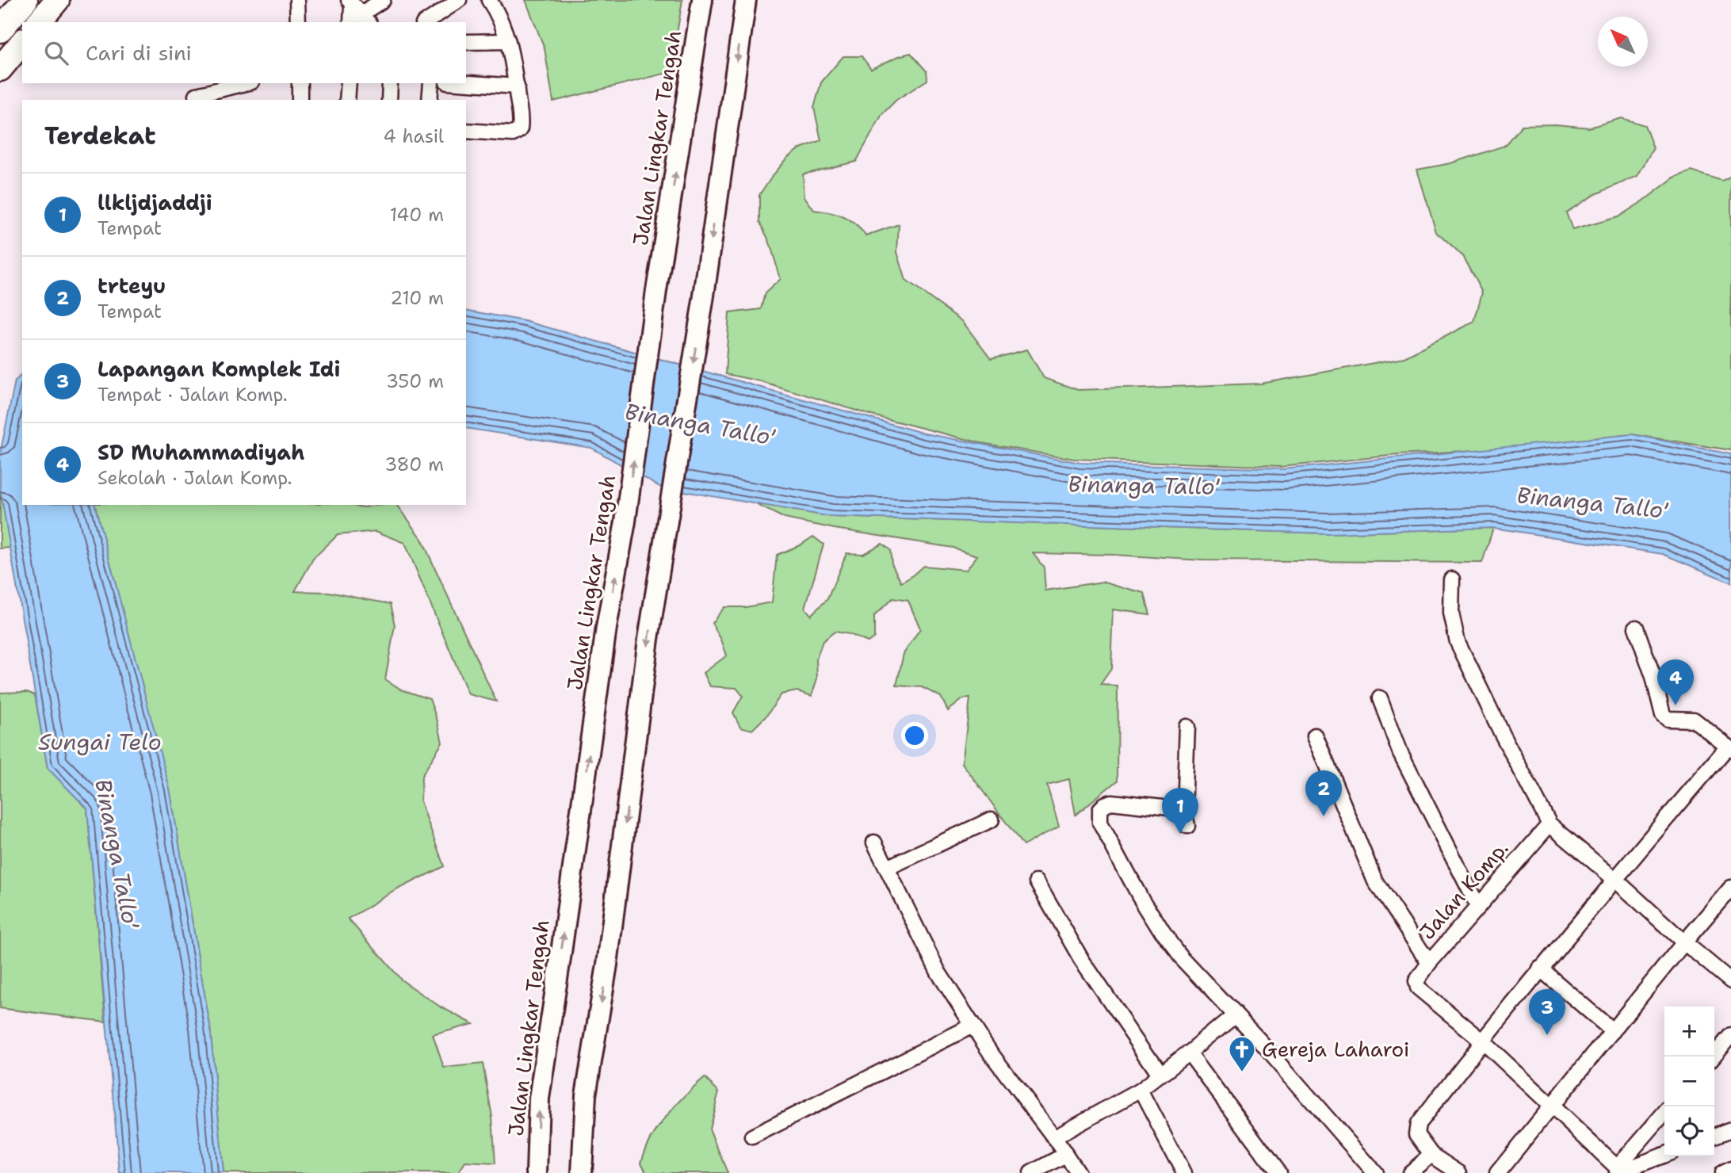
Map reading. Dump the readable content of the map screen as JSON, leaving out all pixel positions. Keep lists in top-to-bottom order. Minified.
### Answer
{"streets":{"main road":["Jalan Lingkar Tengah"],"street":["Jalan Komp."]},"water":["Binanga Tallo'","Sungai Telo"],"places":{"church":["Gereja Laharoi"]},"north":"top left","page":{"search":"Cari di sini","heading":["Terdekat","4 hasil"],"list":[{"mark":"1","name":"llkljdjaddji","note":"Tempat","value":"140 m"},{"mark":"2","name":"trteyu","note":"Tempat","value":"210 m"},{"mark":"3","name":"Lapangan Komplek Idi","note":"Tempat · Jalan Komp.","value":"350 m"},{"mark":"4","name":"SD Muhammadiyah","note":"Sekolah · Jalan Komp.","value":"380 m"}],"pins":["4","2","1","3"],"map_buttons":["+","−"]}}
